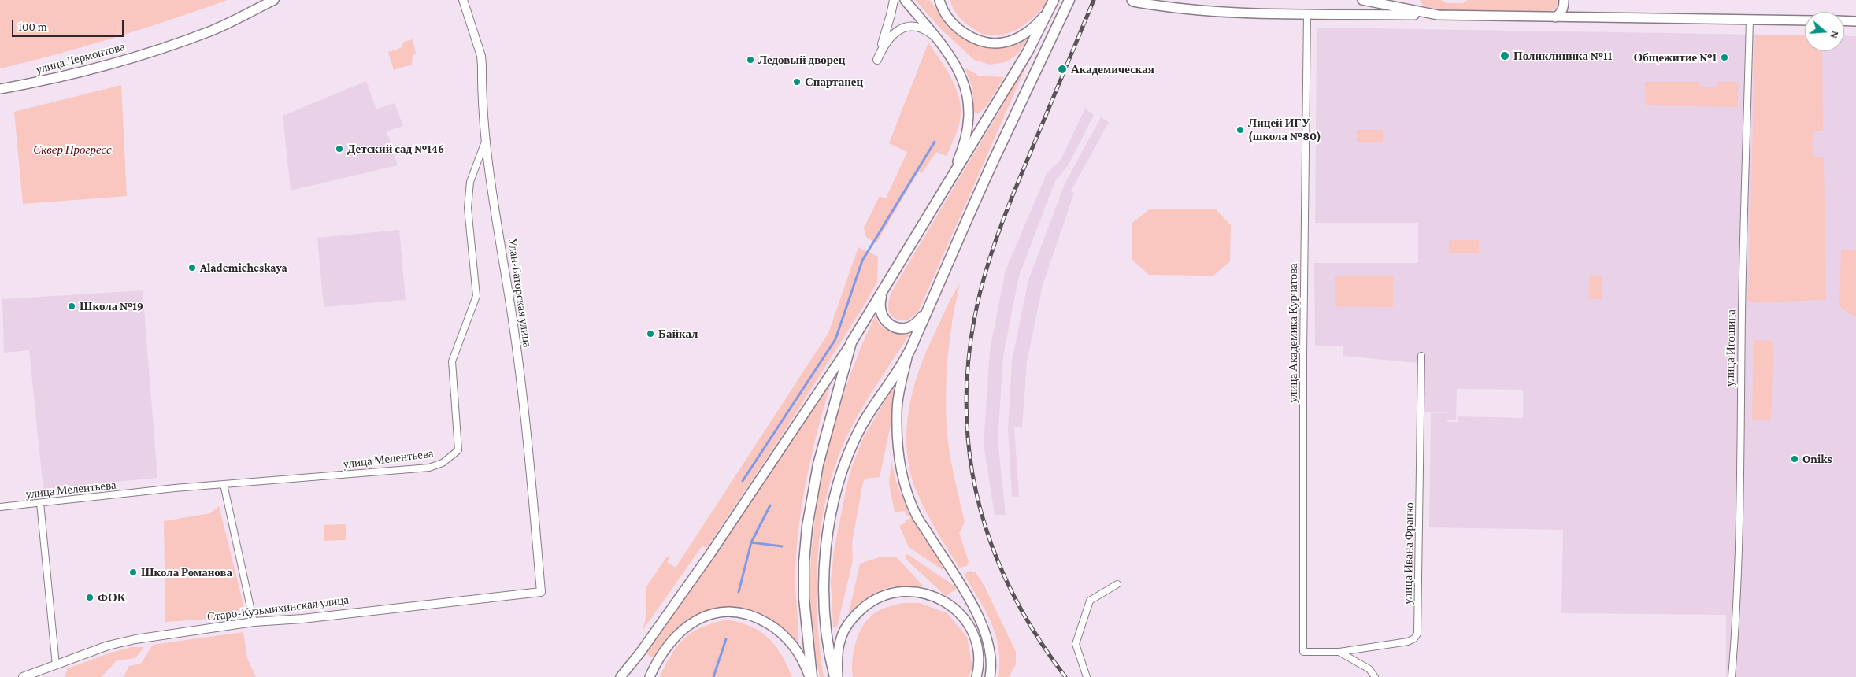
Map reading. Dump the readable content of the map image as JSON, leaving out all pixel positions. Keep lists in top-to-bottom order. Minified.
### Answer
{"streets":{"main road":["улица Лермонтова"],"street":["Улан-Баторская улица","улица Академика Курчатова","улица Игошина","улица Мелентьева","улица Ивана Франко","Старо-Кузьмихинская улица"]},"crossings":[["Улан-Баторская улица","улица Мелентьева"],["Улан-Баторская улица","Старо-Кузьмихинская улица"],["улица Академика Курчатова","улица Ивана Франко"]],"parks":["Сквер Прогресс"],"places":["Поликлиника №11","Общежитие №1","Ледовый дворец","Академическая","Спартанец","Лицей ИГУ (школа №80)","Детский сад №146","Alademicheskaya","Школа №19","Байкал","Oniks","Школа Романова","ФОК"],"scale_bar":"100 m","north":"right"}
